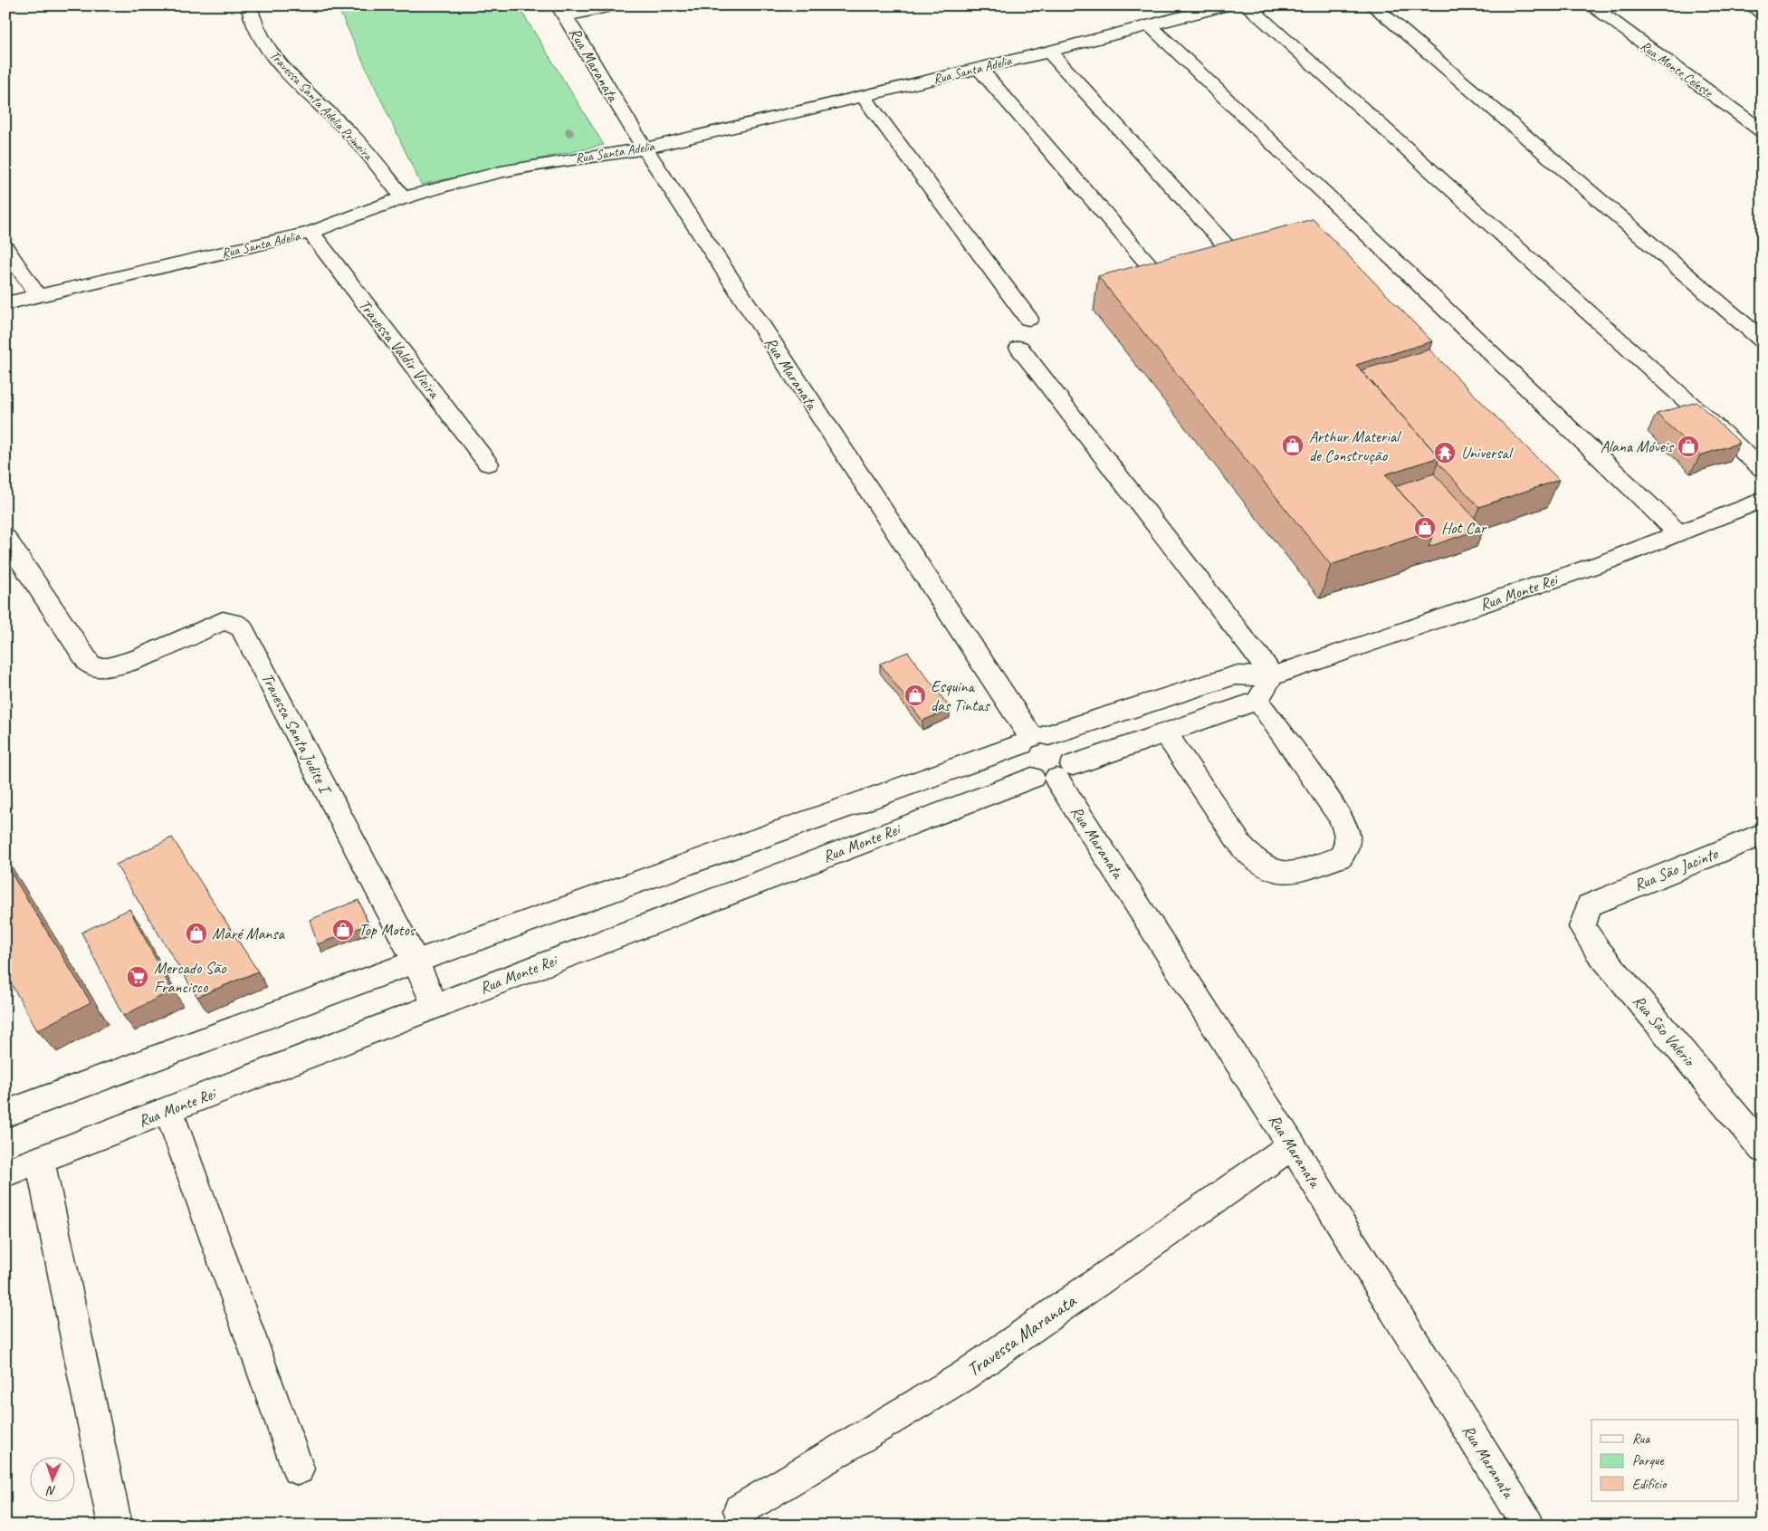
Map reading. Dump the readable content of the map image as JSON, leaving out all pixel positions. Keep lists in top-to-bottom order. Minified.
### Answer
{"streets":{"street":["Rua Maranata","Rua Monte Celeste","Rua Santa Adelia","Travessa Santa Adelia Primeira","Travessa Valdir Vieira","Rua Monte Rei","Travessa Santa Judite I","Rua São Jacinto","Rua São Valerio","Travessa Maranata"]},"crossings":[["Rua Maranata","Rua Santa Adelia"],["Rua Maranata","Rua Monte Rei"],["Rua Maranata","Travessa Maranata"],["Rua Santa Adelia","Travessa Santa Adelia Primeira"],["Rua Santa Adelia","Travessa Valdir Vieira"],["Rua Monte Rei","Travessa Santa Judite I"],["Rua São Jacinto","Rua São Valerio"]],"places":{"shop":["Arthur Material de Construção","Alana Móveis","Hot Car","Esquina das Tintas","Top Motos","Maré Mansa"],"temple":["Universal"],"supermarket":["Mercado São Francisco"]},"legend":["Rua","Parque","Edifício"],"north":"bottom"}
